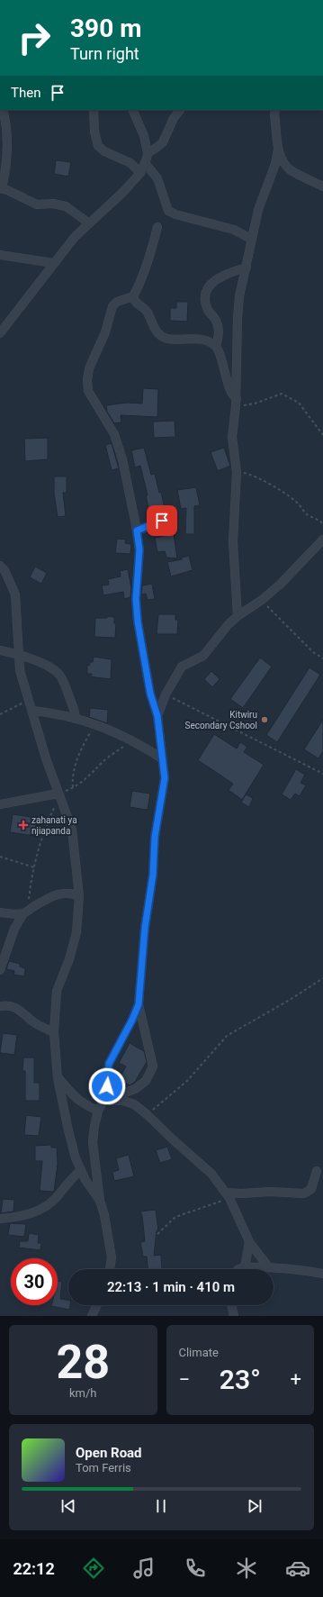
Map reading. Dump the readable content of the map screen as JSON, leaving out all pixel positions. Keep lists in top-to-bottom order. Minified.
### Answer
{"places":{"other":["Kitwiru Secondary Cshool"],"health":["zahanati ya njiapanda"]},"page":{"turn":["390 m","Turn right"],"then":"Then","limit":"30","trip":"22:13 · 1 min · 410 m","tile":[["28","km/h"],"Climate"],"heat":["−","23°","+"],"song":["Open Road","Tom Ferris"],"tabs":"22:12"}}
